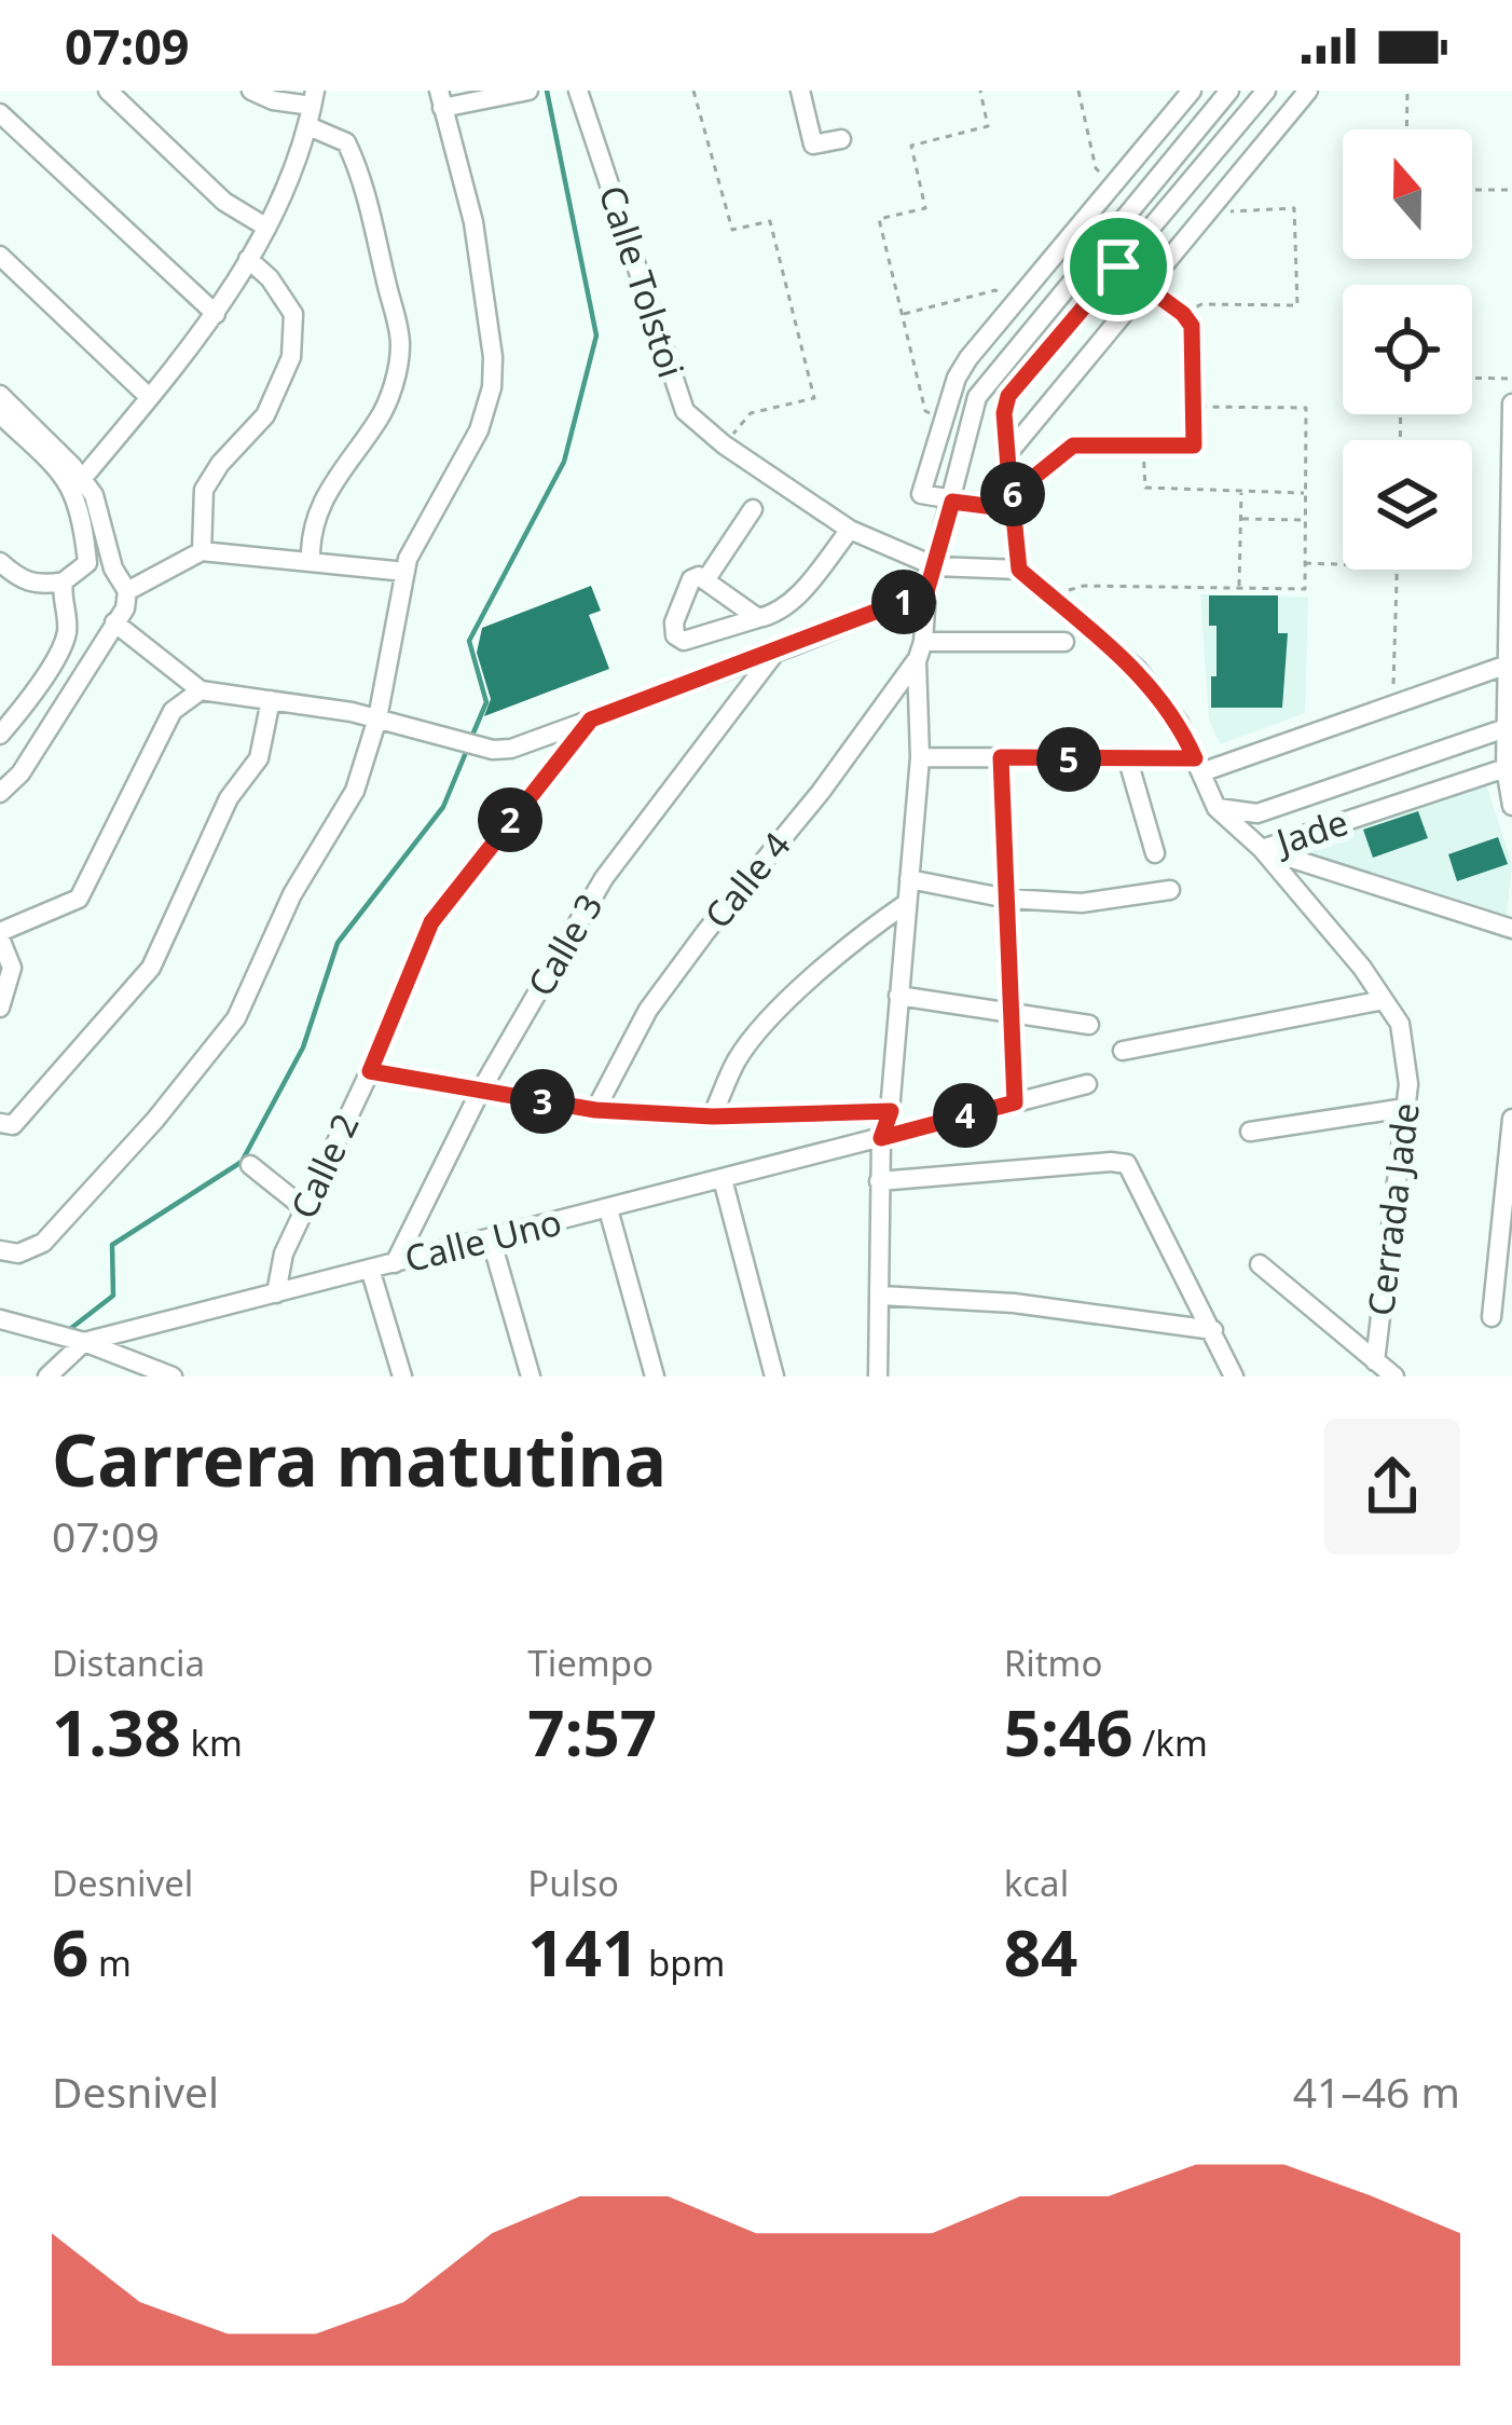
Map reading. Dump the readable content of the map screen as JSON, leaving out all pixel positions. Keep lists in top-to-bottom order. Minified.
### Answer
{"streets":{"street":["Calle Tolstoi","Jade","Calle 4","Calle 3","Calle 2","Cerrada Jade","Calle Uno"]},"crossings":[["Jade","Cerrada Jade"],["Calle 3","Calle Uno"],["Calle 2","Calle Uno"]],"north":"top","page":{"status":"07:09","pins":["6","1","5","2","3","4"],"heading":["Carrera matutina","07:09"],"stats":[["Distancia","1.38 km"],["Tiempo","7:57"],["Ritmo","5:46 /km"],["Desnivel","6 m"],["Pulso","141 bpm"],["kcal","84"]],"chart":["Desnivel","41–46 m"]}}
